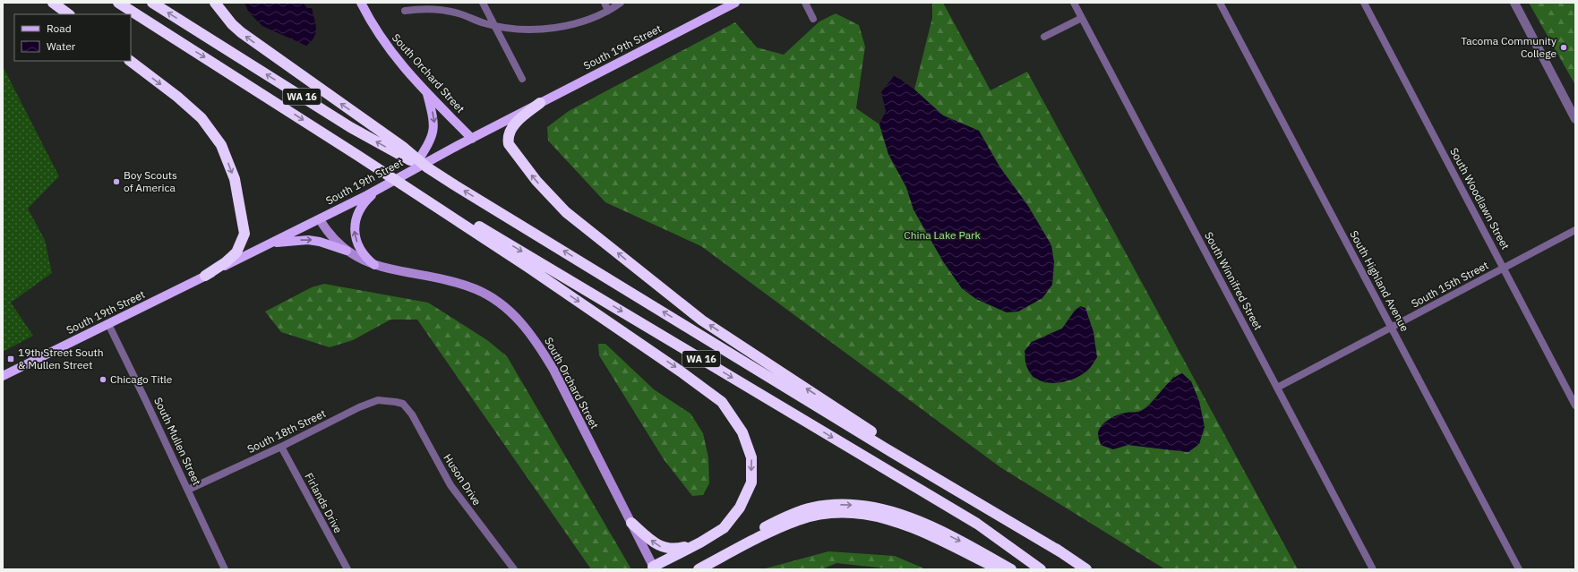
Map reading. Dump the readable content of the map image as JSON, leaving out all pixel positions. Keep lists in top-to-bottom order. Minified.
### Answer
{"streets":{"highway":["WA 16"],"main road":["South 19th Street","South Orchard Street"],"street":["South Woodlawn Street","South Winnifred Street","South Highland Avenue","South 15th Street","South 18th Street","South Mullen Street","Huson Drive","Firlands Drive"]},"crossings":[["South 19th Street","South Orchard Street"],["South 19th Street","South Mullen Street"],["South Woodlawn Street","South 15th Street"],["South Winnifred Street","South 15th Street"],["South Highland Avenue","South 15th Street"],["South 18th Street","South Mullen Street"],["South 18th Street","Huson Drive"],["South 18th Street","Firlands Drive"]],"parks":["China Lake Park"],"places":{"other":["Tacoma Community College","Boy Scouts of America","Chicago Title"],"transit":["19th Street South & Mullen Street"]},"legend":["Road","Water"]}
